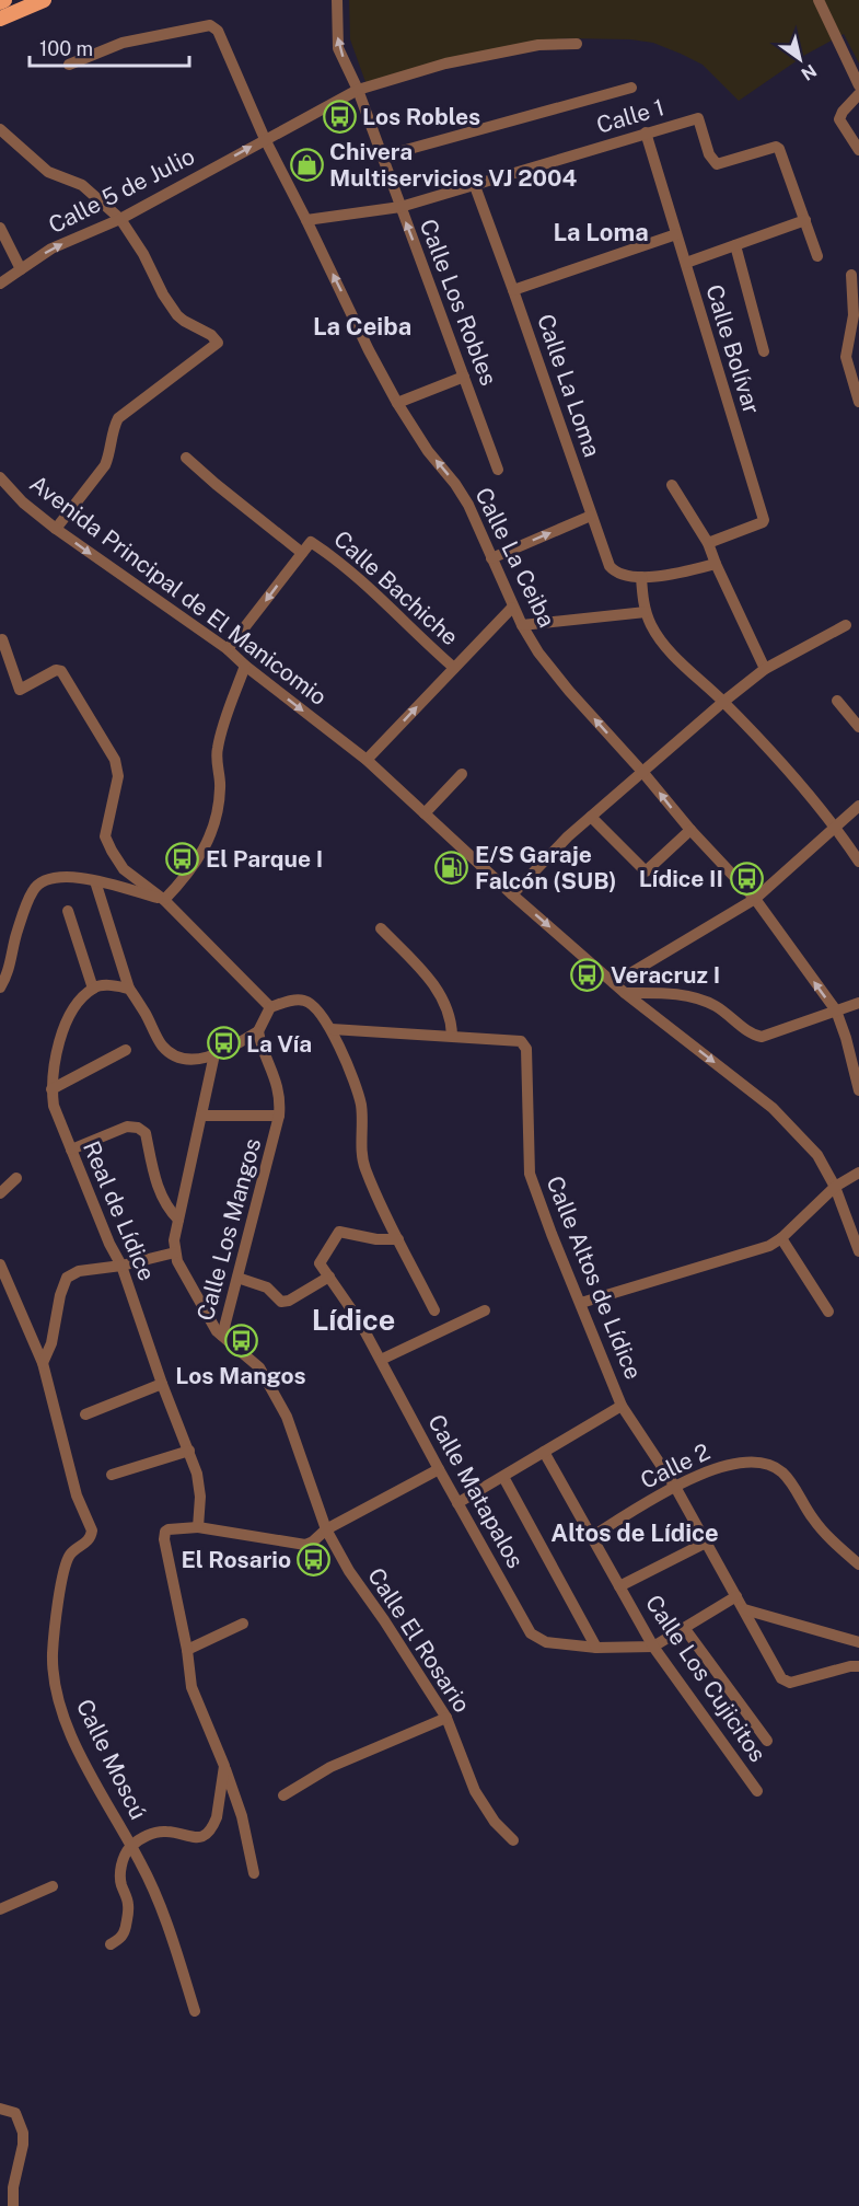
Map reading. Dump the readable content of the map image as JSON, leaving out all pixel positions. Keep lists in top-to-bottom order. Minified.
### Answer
{"streets":{"street":["Calle 1","Calle 5 de Julio","Calle Los Robles","Calle Bolívar","Calle La Loma","Calle La Ceiba","Calle Bachiche","Avenida Principal de El Manicomio","Real de Lídice","Calle Los Mangos","Calle Altos de Lídice","Calle 2","Calle Matapalos","Calle El Rosario","Calle Los Cujicitos","Calle Moscú"]},"crossings":[["Calle 1","Calle Los Robles"],["Calle 1","Calle Bolívar"],["Calle 1","Calle La Loma"],["Calle 1","Calle La Ceiba"],["Calle 5 de Julio","Calle Los Robles"],["Calle 5 de Julio","Calle La Ceiba"],["Calle Los Mangos","Calle El Rosario"],["Calle Altos de Lídice","Calle 2"],["Calle Altos de Lídice","Calle Matapalos"],["Calle 2","Calle Los Cujicitos"],["Calle Matapalos","Calle Los Cujicitos"]],"one_way":["Calle 5 de Julio","Calle Los Robles","Calle La Ceiba","Avenida Principal de El Manicomio"],"districts":["La Loma","La Ceiba","Lídice","Altos de Lídice"],"places":{"bus stop":["Los Robles","El Parque I","Lídice II","Veracruz I","La Vía","Los Mangos","El Rosario"],"shop":["Chivera Multiservicios VJ 2004"],"fuel station":["E/S Garaje Falcón (SUB)"]},"scale_bar":"100 m","north":"bottom right"}
